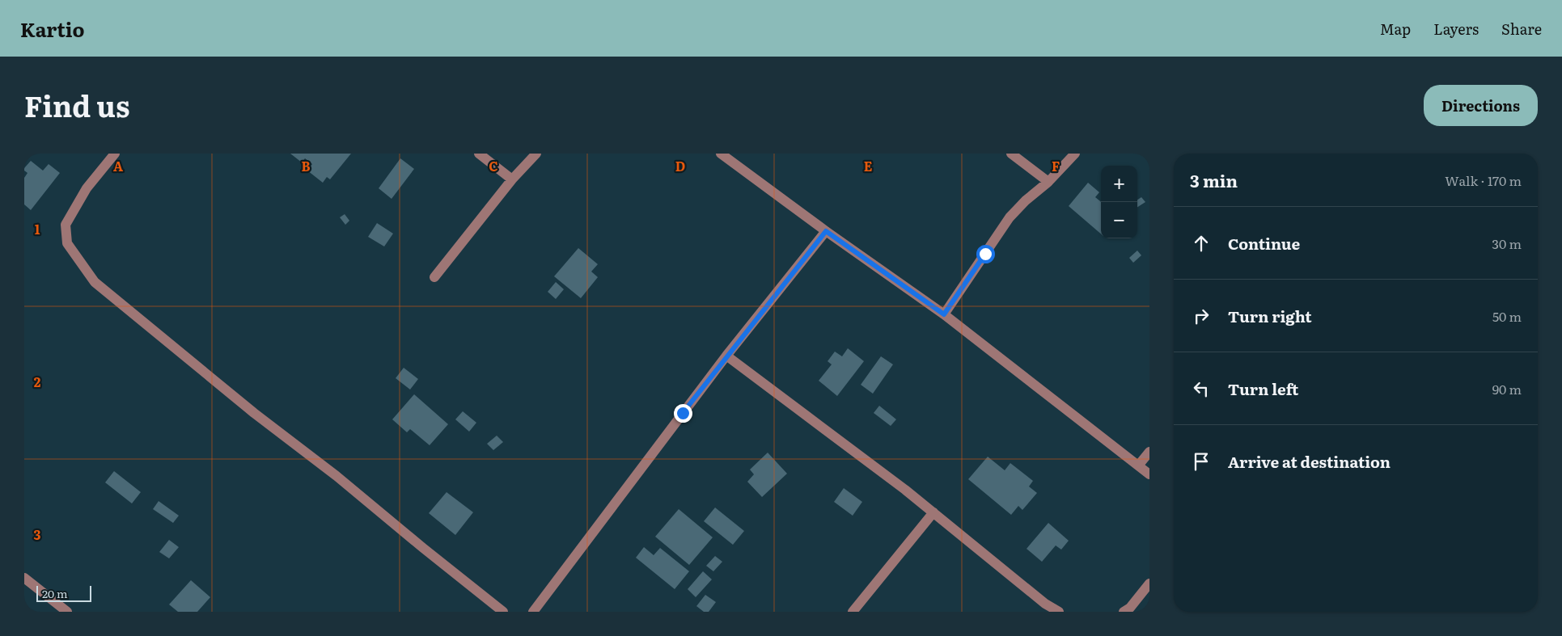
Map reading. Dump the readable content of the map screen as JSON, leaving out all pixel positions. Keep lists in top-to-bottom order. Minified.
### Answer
{"scale_bar":"20 m","page":{"header":"Kartio","nav":["Map","Layers","Share"],"title":"Find us","buttons":"Directions","heading":["3 min","Walk · 170 m"],"map_buttons":["+","−"],"list":[["Continue","30 m"],["Turn right","50 m"],["Turn left","90 m"],"Arrive at destination"],"scale":"20 m"},"grid":{"columns":["A","B","C","D","E","F"],"rows":["1","2","3"]}}
